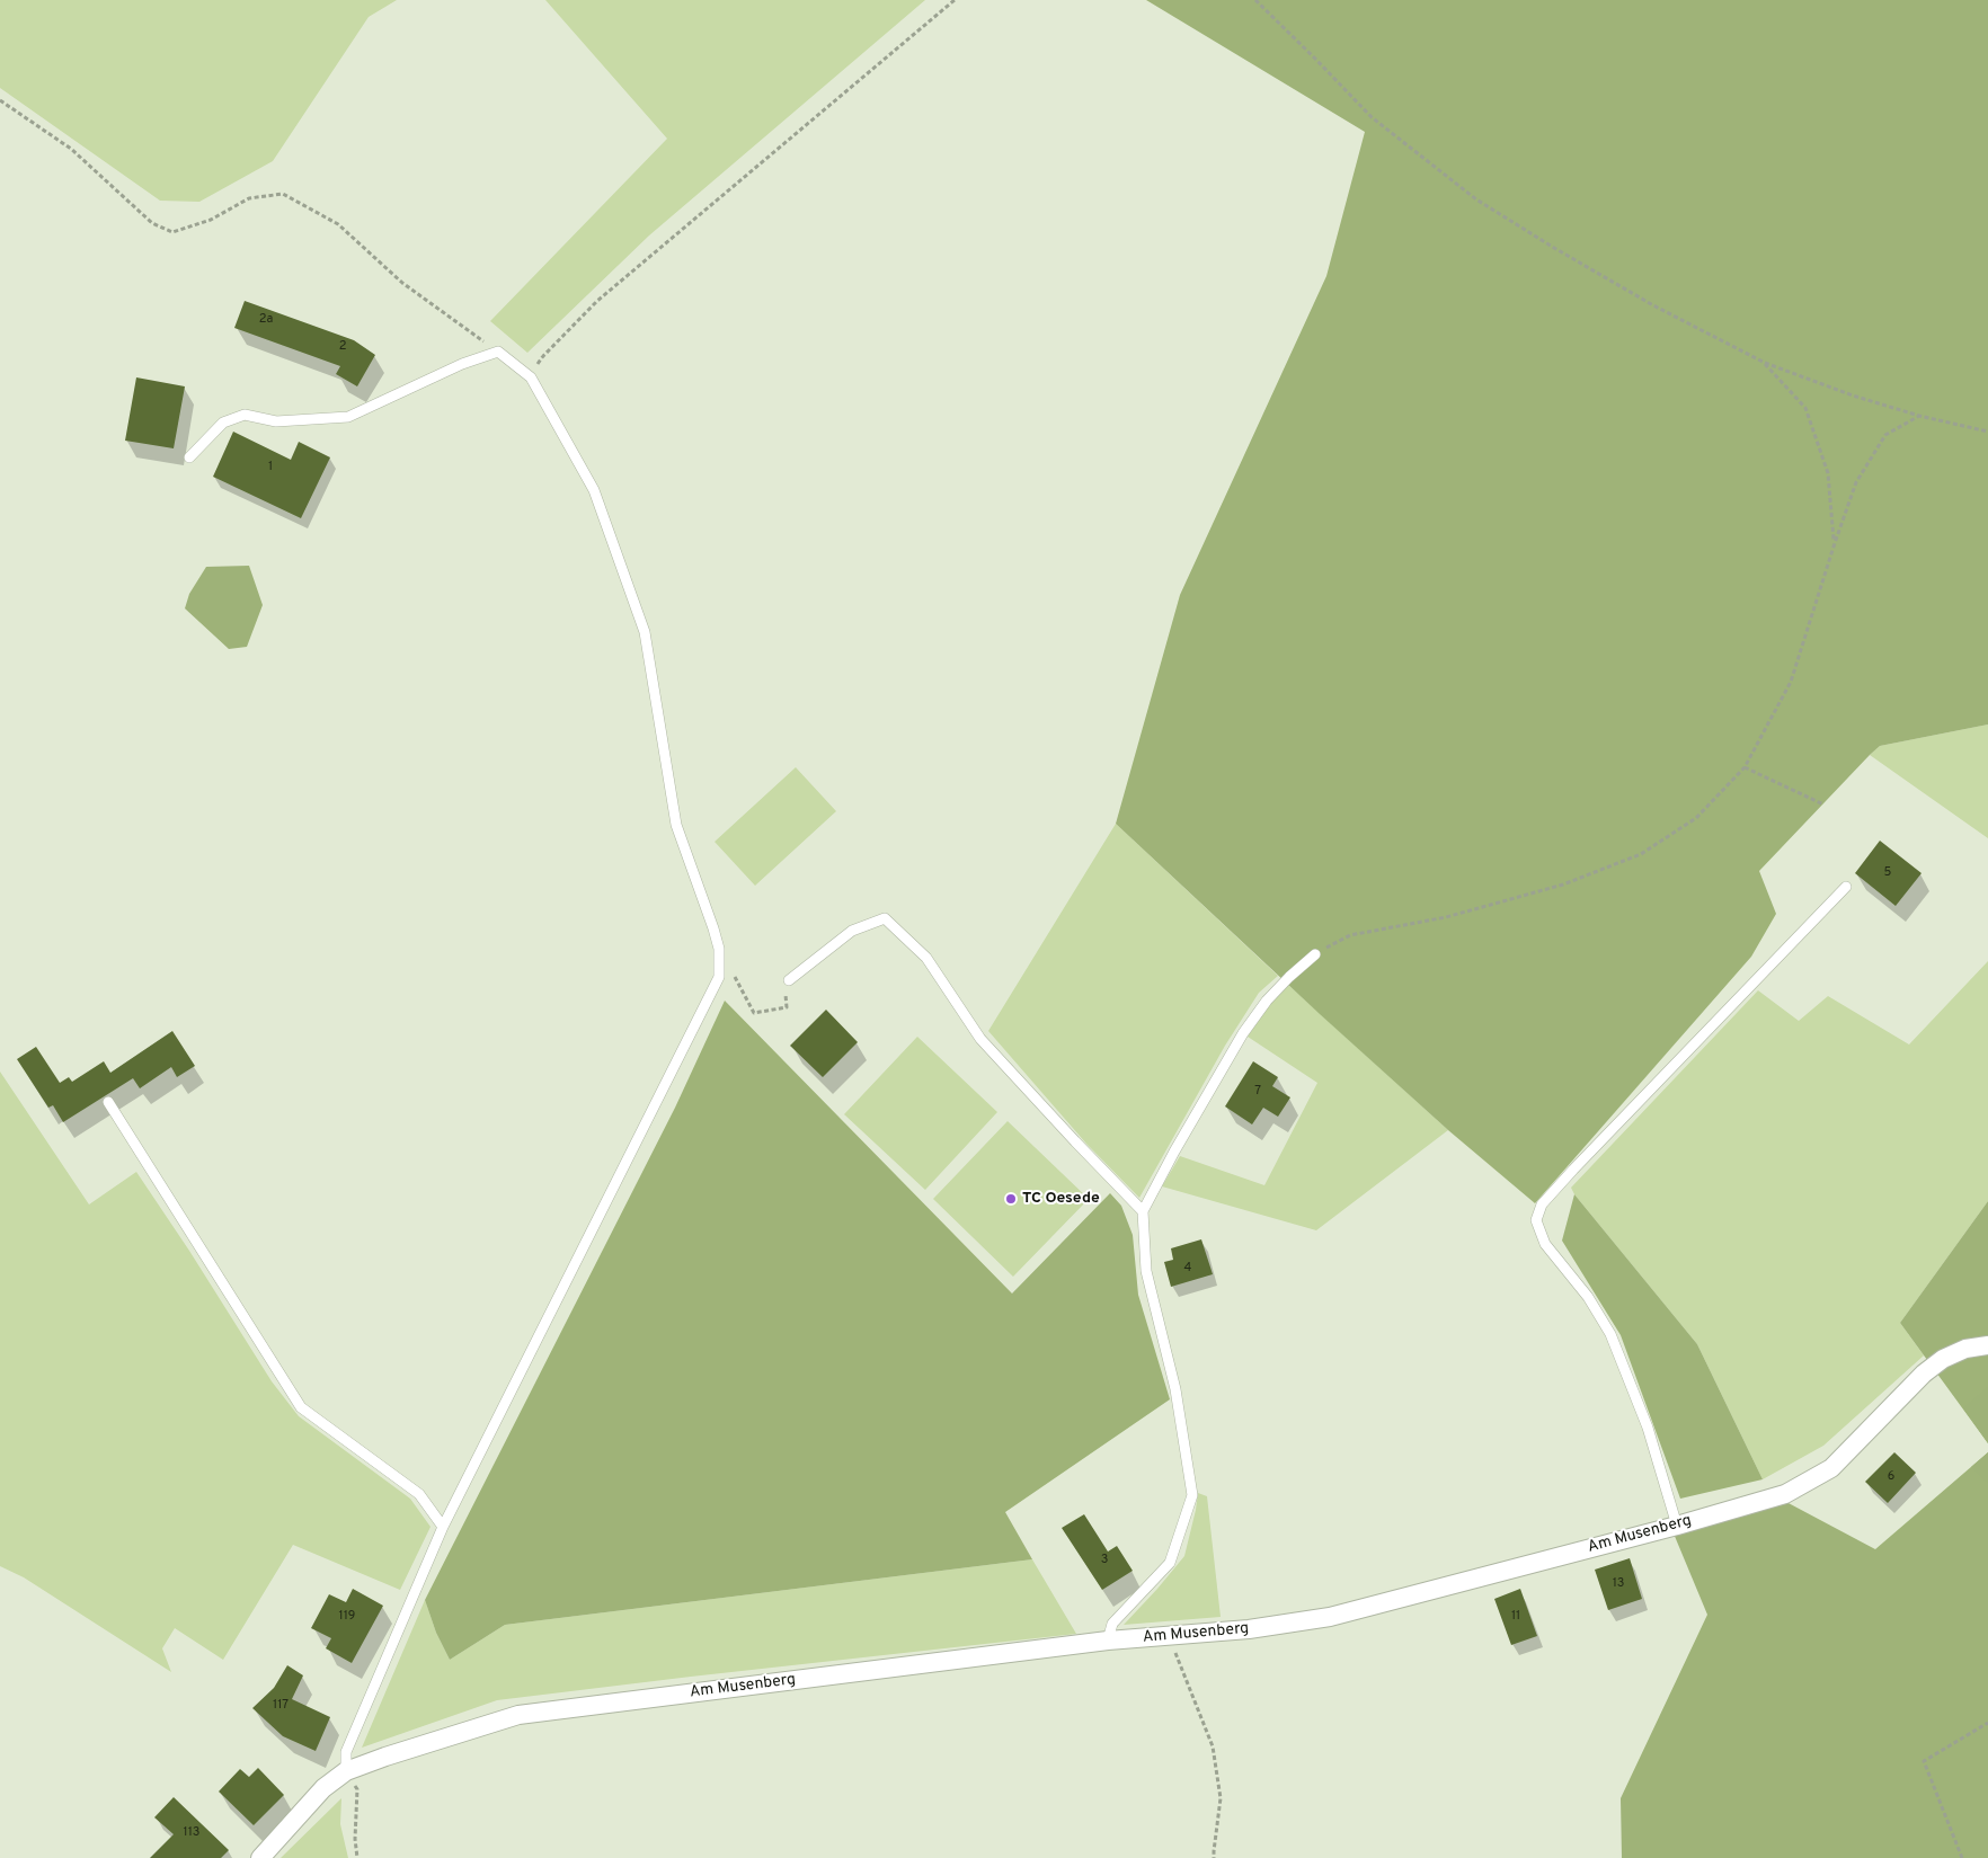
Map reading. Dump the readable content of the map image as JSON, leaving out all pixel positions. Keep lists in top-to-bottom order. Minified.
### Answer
{"streets":{"street":["Am Musenberg"]},"places":["TC Oesede"],"house_numbers":["2a","2","1","5","7","4","6","3","13","119","11","117","113"]}
